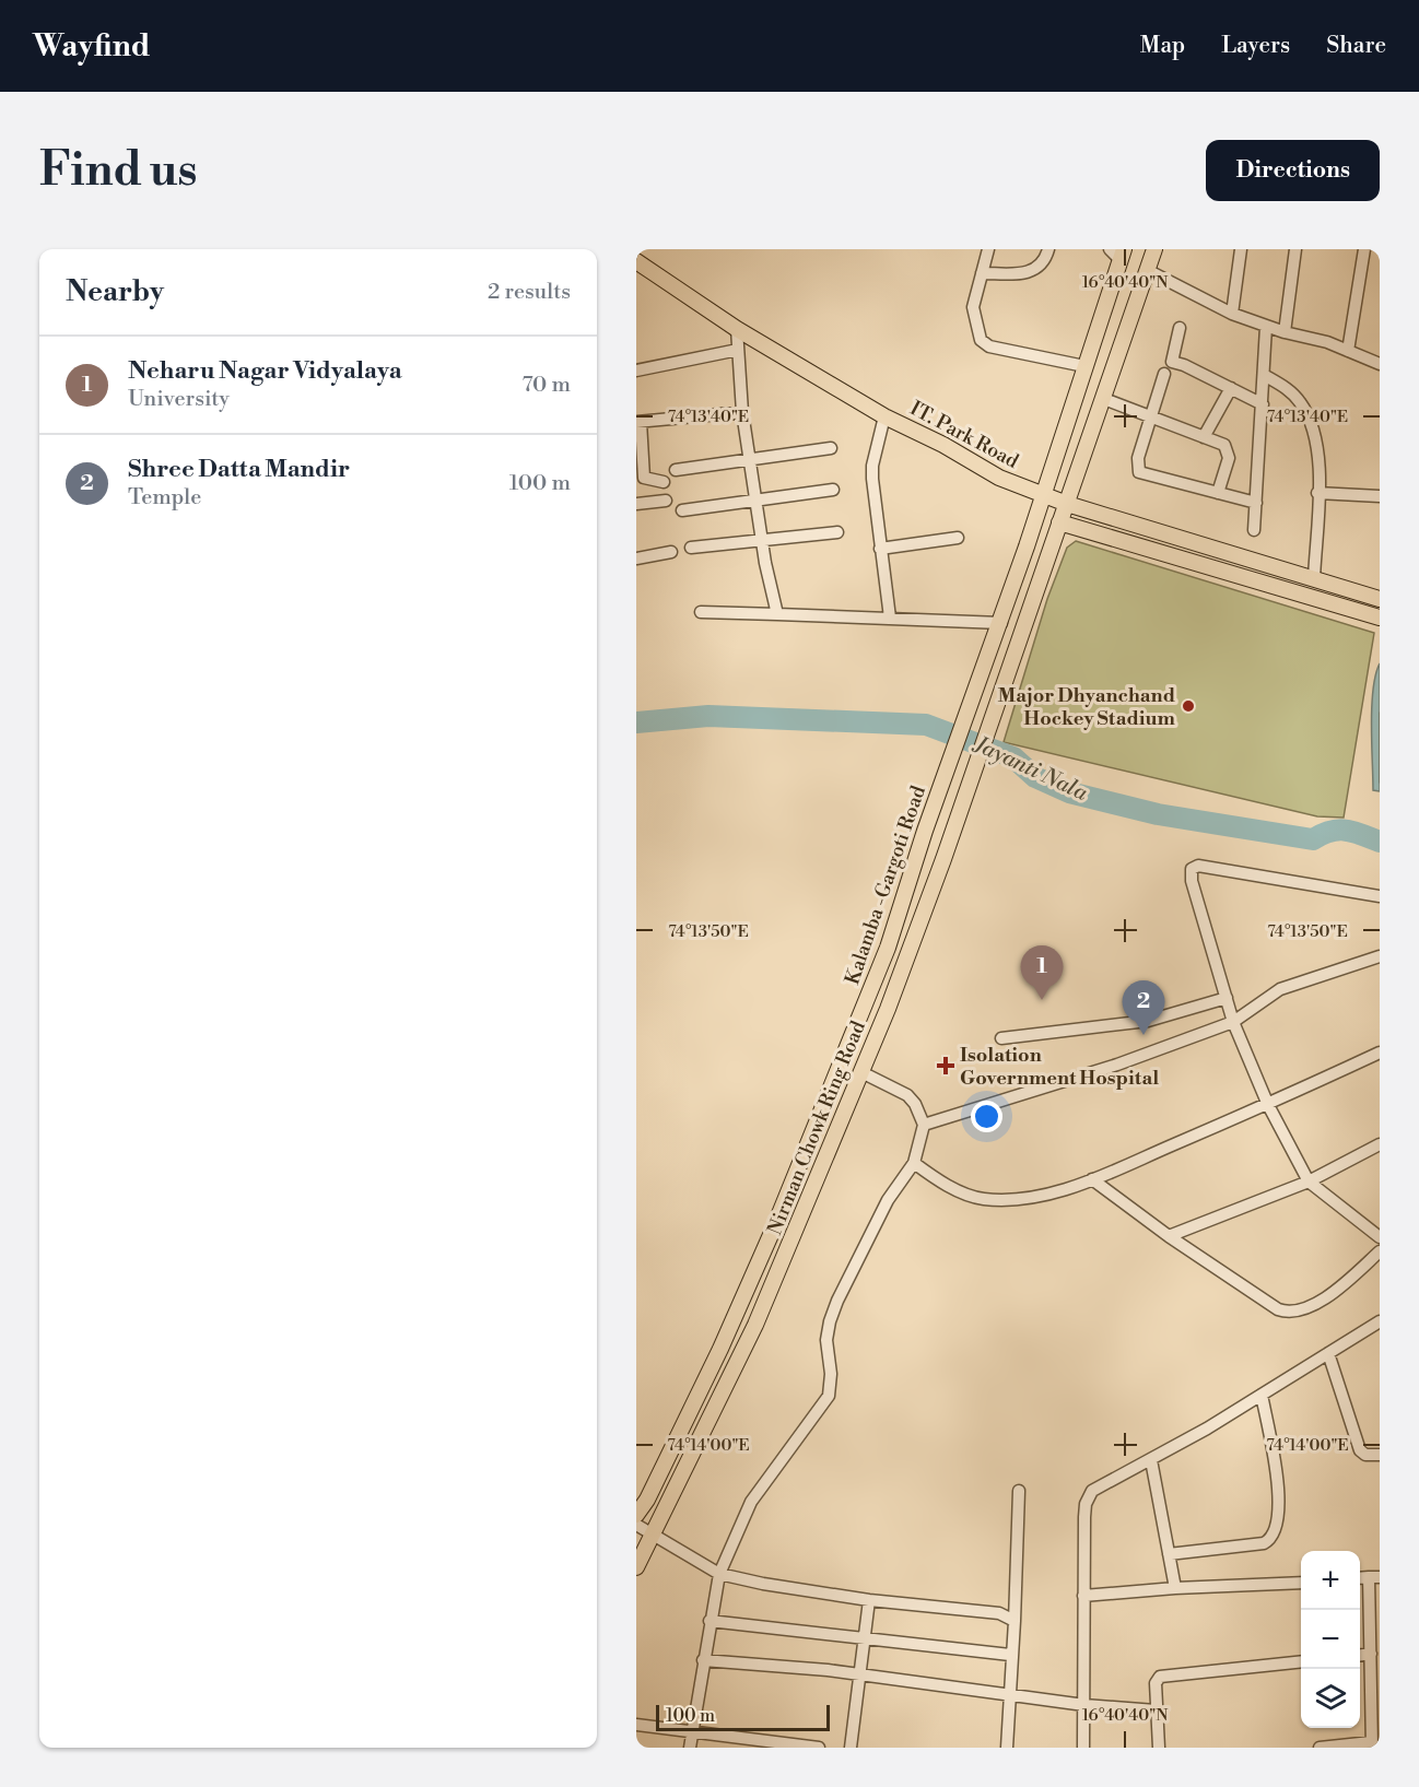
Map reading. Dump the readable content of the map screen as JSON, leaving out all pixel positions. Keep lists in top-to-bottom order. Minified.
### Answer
{"streets":{"main road":["IT. Park Road","Kalamba -Gargoti Road","Nirman Chowk Ring Road"]},"crossings":[["IT. Park Road","Kalamba -Gargoti Road"],["IT. Park Road","Nirman Chowk Ring Road"]],"water":["Jayanti Nala"],"places":{"other":["Major Dhyanchand Hockey Stadium"],"health":["Isolation Government Hospital"]},"scale_bar":"100 m","page":{"header":"Wayfind","nav":["Map","Layers","Share"],"buttons":"Directions","title":"Find us","heading":["Nearby","2 results"],"list":[{"mark":"1","name":"Neharu Nagar Vidyalaya","note":"University","value":"70 m"},{"mark":"2","name":"Shree Datta Mandir","note":"Temple","value":"100 m"}],"pins":["1","2"],"map_buttons":["+","−"],"scale":"100 m"},"coordinates":["16°40'40\"N","74°13'40\"E","74°13'50\"E","74°14'00\"E"]}
